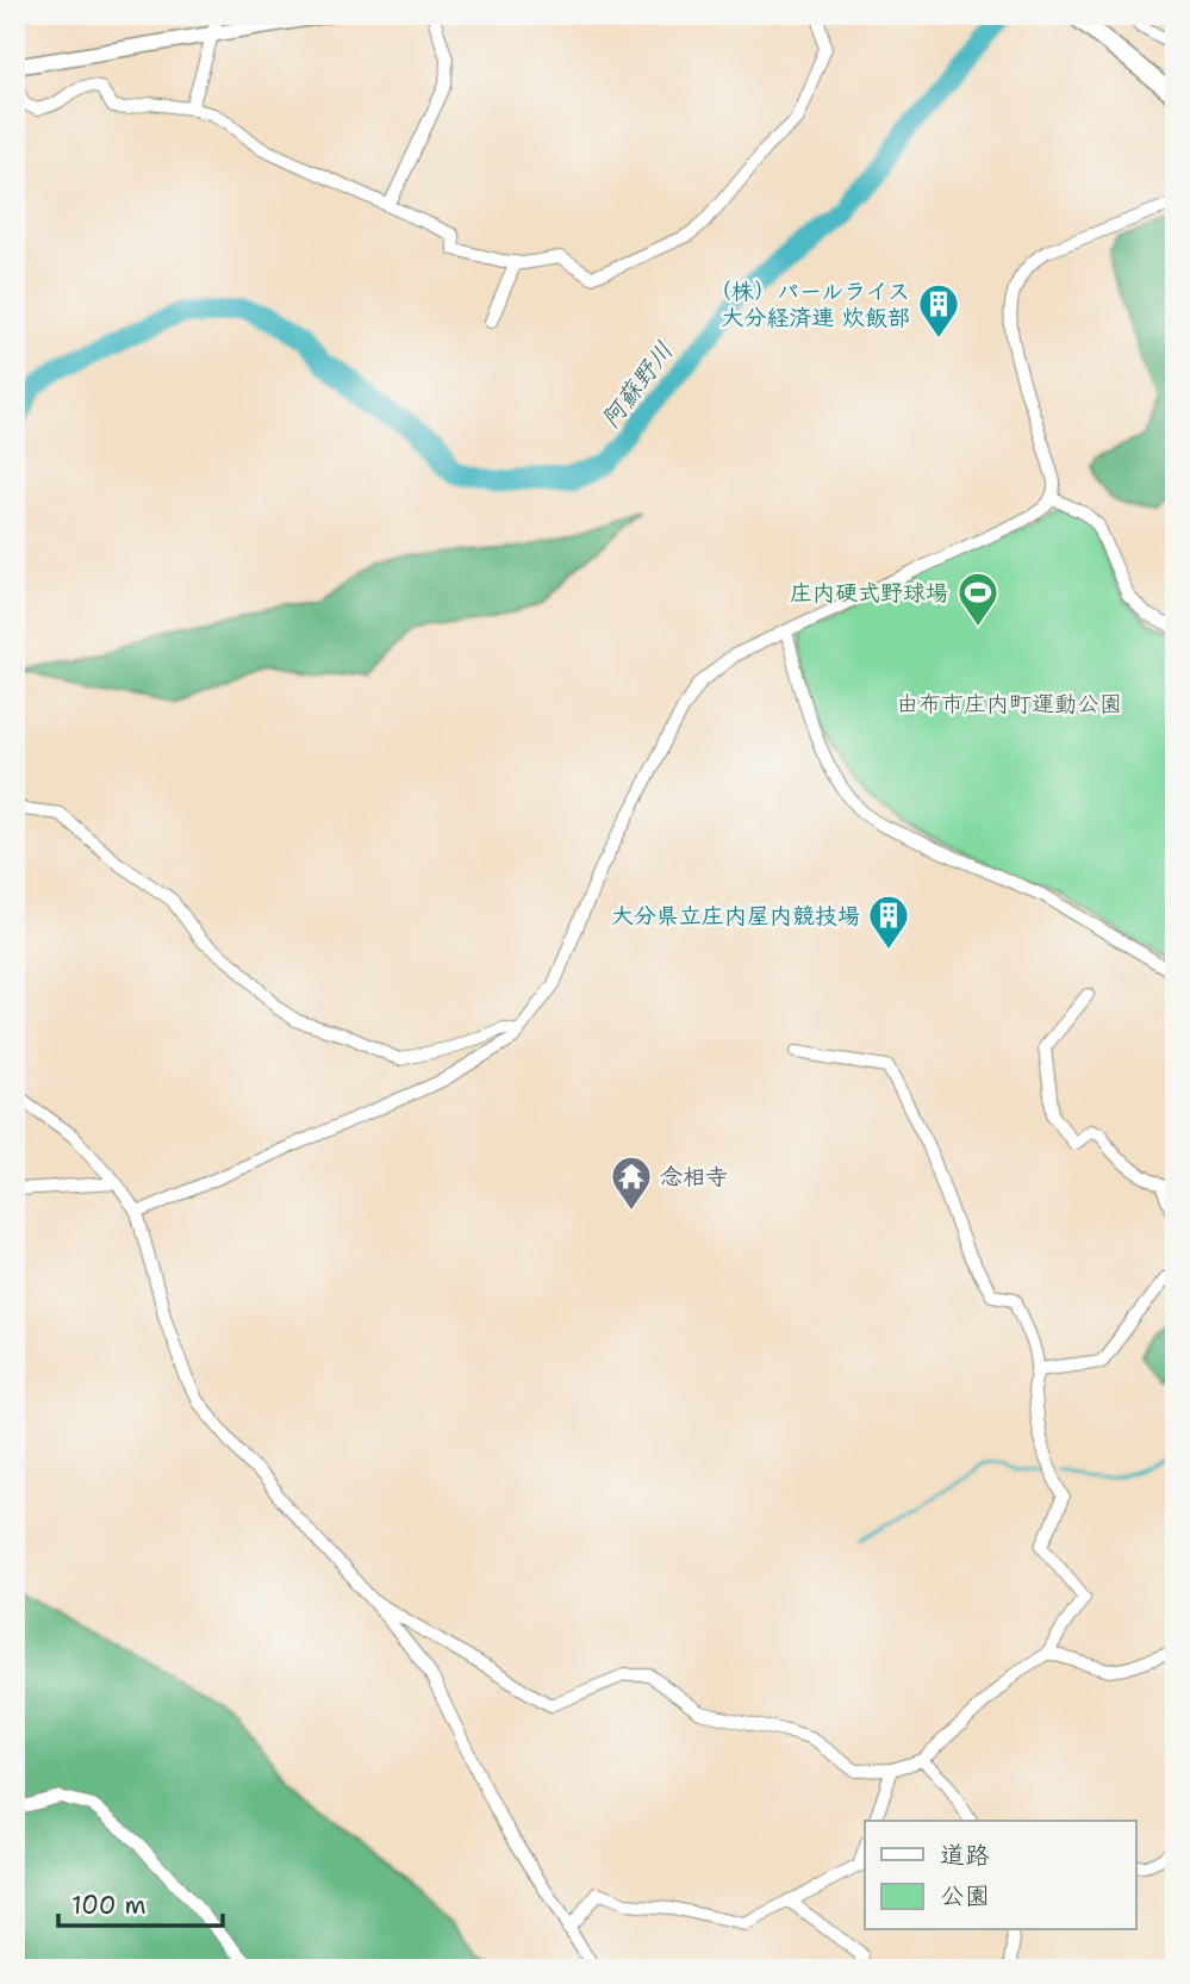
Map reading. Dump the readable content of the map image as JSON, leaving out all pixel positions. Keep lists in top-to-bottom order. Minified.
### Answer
{"water":["阿蘇野川"],"parks":["由布市庄内町運動公園"],"places":{"building":["（株）パールライス 大分経済連 炊飯部","大分県立庄内屋内競技場"],"sports":["庄内硬式野球場"],"temple":["念相寺"]},"legend":["道路","公園"],"scale_bar":"100 m"}
